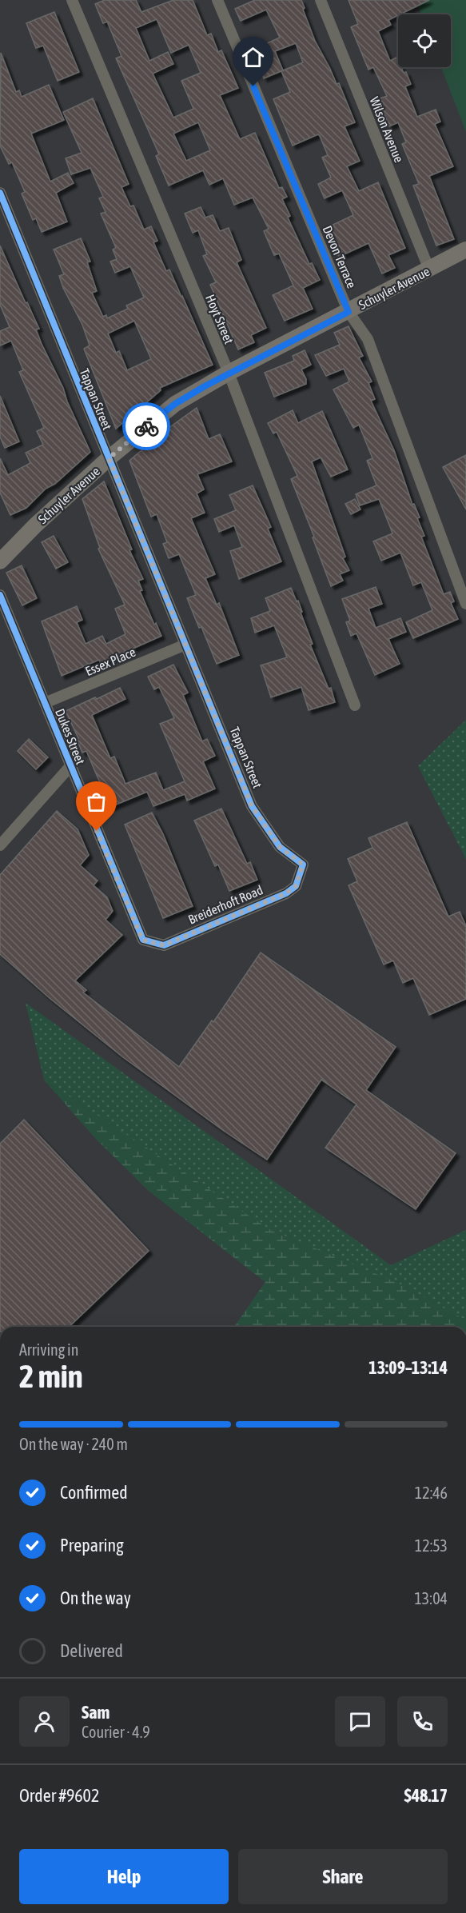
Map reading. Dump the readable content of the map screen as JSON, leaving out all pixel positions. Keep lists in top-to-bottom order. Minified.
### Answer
{"streets":{"main road":["Schuyler Avenue"],"street":["Wilson Avenue","Devon Terrace","Hoyt Street","Tappan Street","Essex Place","Dukes Street","Breiderhoft Road"]},"crossings":[["Wilson Avenue","Schuyler Avenue"],["Devon Terrace","Schuyler Avenue"],["Schuyler Avenue","Hoyt Street"],["Schuyler Avenue","Tappan Street"],["Tappan Street","Essex Place"],["Tappan Street","Breiderhoft Road"],["Essex Place","Dukes Street"],["Dukes Street","Breiderhoft Road"]],"page":{"heading":["2 min","Arriving in","13:09–13:14"],"panel":["Sam","Courier · 4.9","Order #9602","$48.17"],"bar":"On the way · 240 m","list":[["Confirmed","12:46"],["Preparing","12:53"],["On the way","13:04"],"Delivered"],"buttons":["Help","Share"]}}
